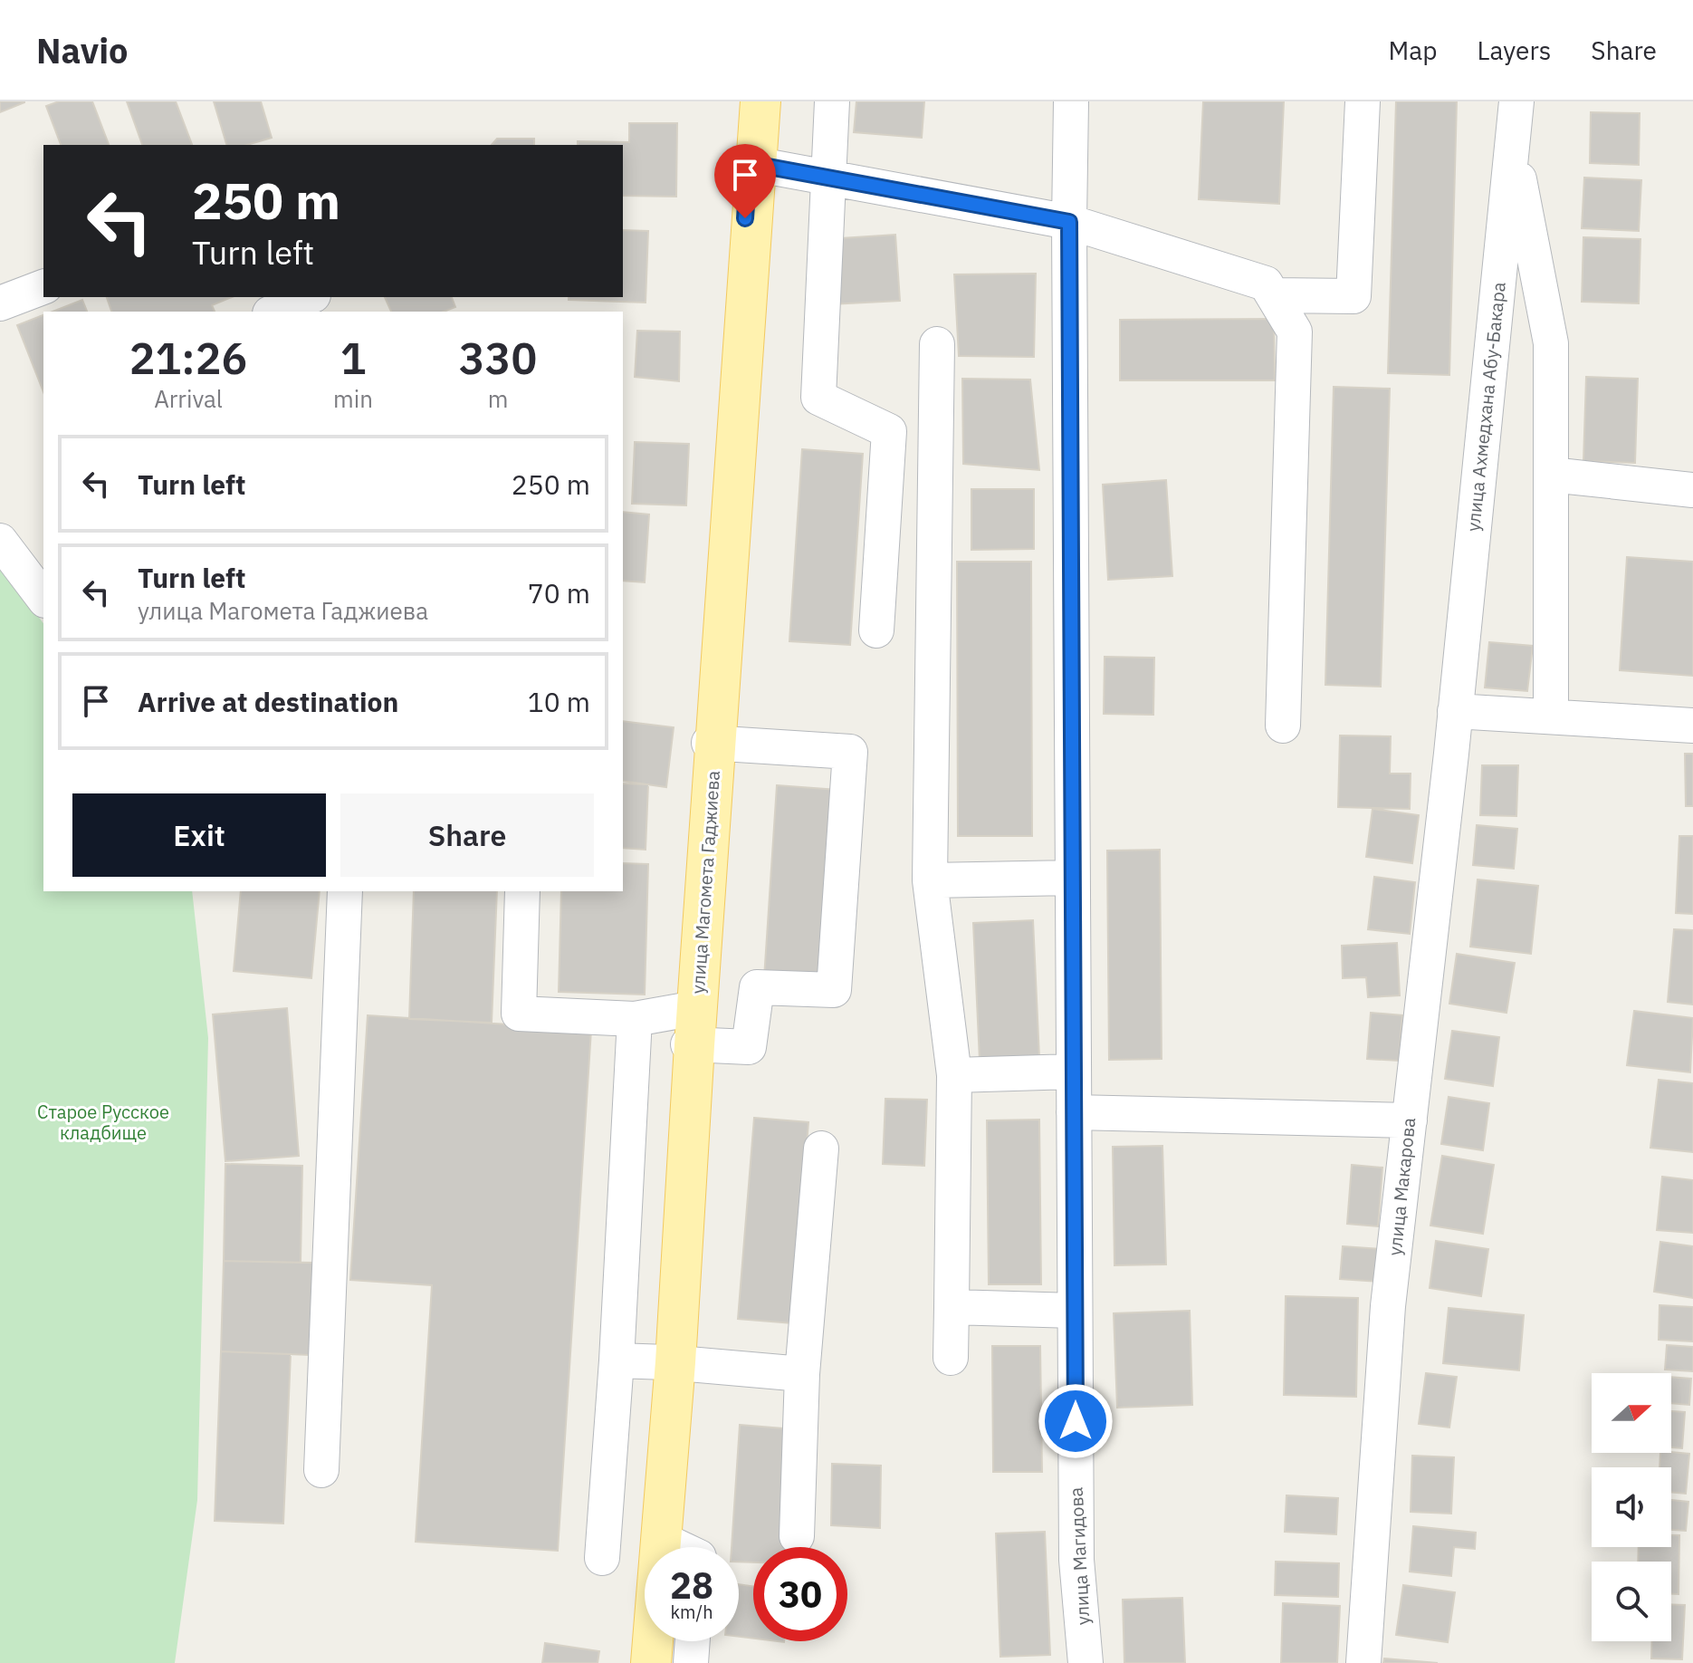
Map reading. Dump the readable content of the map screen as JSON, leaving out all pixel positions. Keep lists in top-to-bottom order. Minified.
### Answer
{"streets":{"main road":["улица Магомета Гаджиева"],"street":["улица Ахмедхана Абу-Бакара","улица Макарова","улица Магидова"]},"crossings":[["улица Ахмедхана Абу-Бакара","улица Макарова"]],"parks":["Старое Русское кладбище"],"north":"right","page":{"header":"Navio","nav":["Map","Layers","Share"],"turn":["250 m","Turn left"],"eta":["21:26","Arrival","1","min","330","m"],"list":[{"name":"Turn left","value":"250 m"},{"name":"Turn left","note":"улица Магомета Гаджиева","value":"70 m"},{"name":"Arrive at destination","value":"10 m"}],"buttons":["Exit","Share"],"speed":"28 km/h","limit":"30"}}
